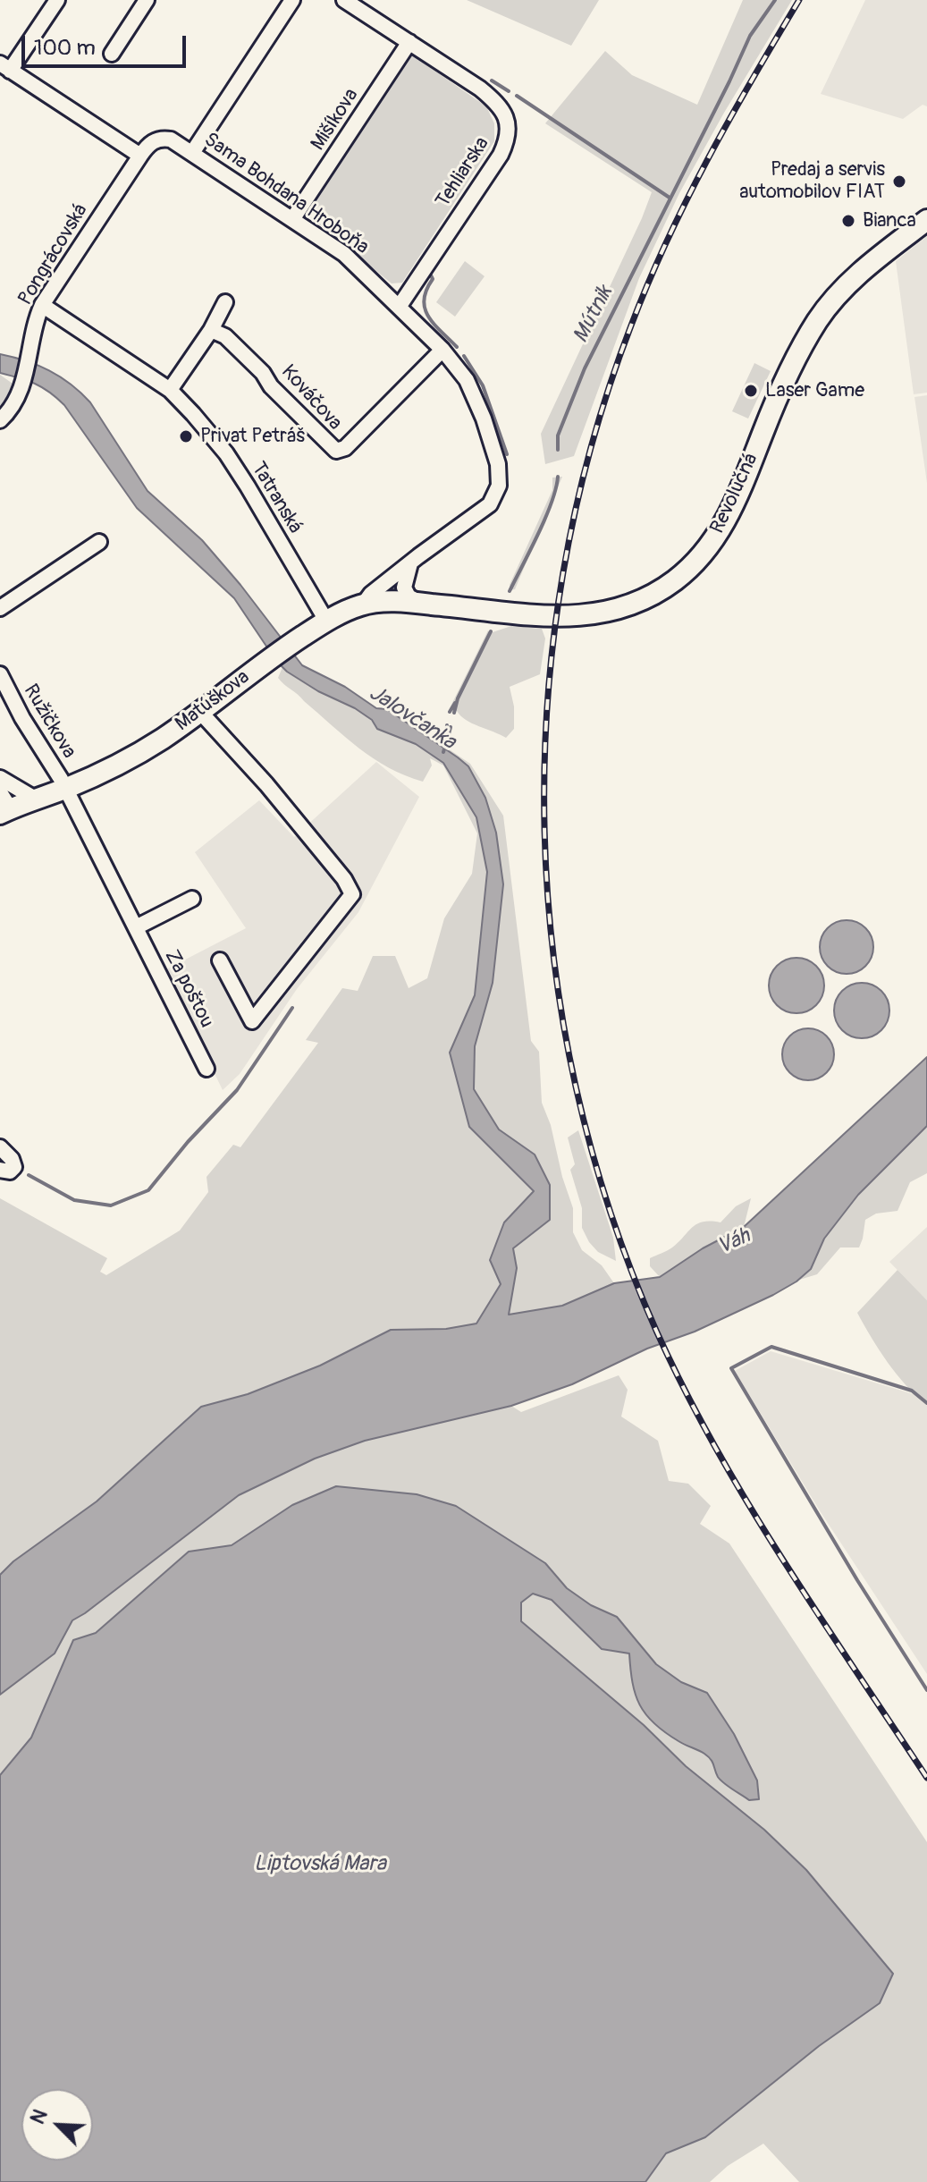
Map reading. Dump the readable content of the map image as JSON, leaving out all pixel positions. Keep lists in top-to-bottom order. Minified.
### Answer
{"streets":{"main road":["Revolučná","Matúškova"],"street":["Mišíkova","Tehliarska","Sama Bohdana Hroboňa","Pongrácovská","Kováčova","Tatranská","Ružičkova","Za poštou"]},"crossings":[["Mišíkova","Tehliarska"],["Mišíkova","Sama Bohdana Hroboňa"],["Tehliarska","Sama Bohdana Hroboňa"],["Sama Bohdana Hroboňa","Pongrácovská"],["Sama Bohdana Hroboňa","Kováčova"],["Sama Bohdana Hroboňa","Matúškova"],["Pongrácovská","Tatranská"],["Revolučná","Matúškova"],["Tatranská","Matúškova"],["Matúškova","Ružičkova"],["Matúškova","Za poštou"],["Ružičkova","Za poštou"]],"water":["Mútnik","Jalovčanka","Váh","Liptovská Mara"],"places":["Predaj a servis automobilov FIAT","Bianca","Laser Game","Privat Petráš"],"scale_bar":"100 m","north":"top left"}
